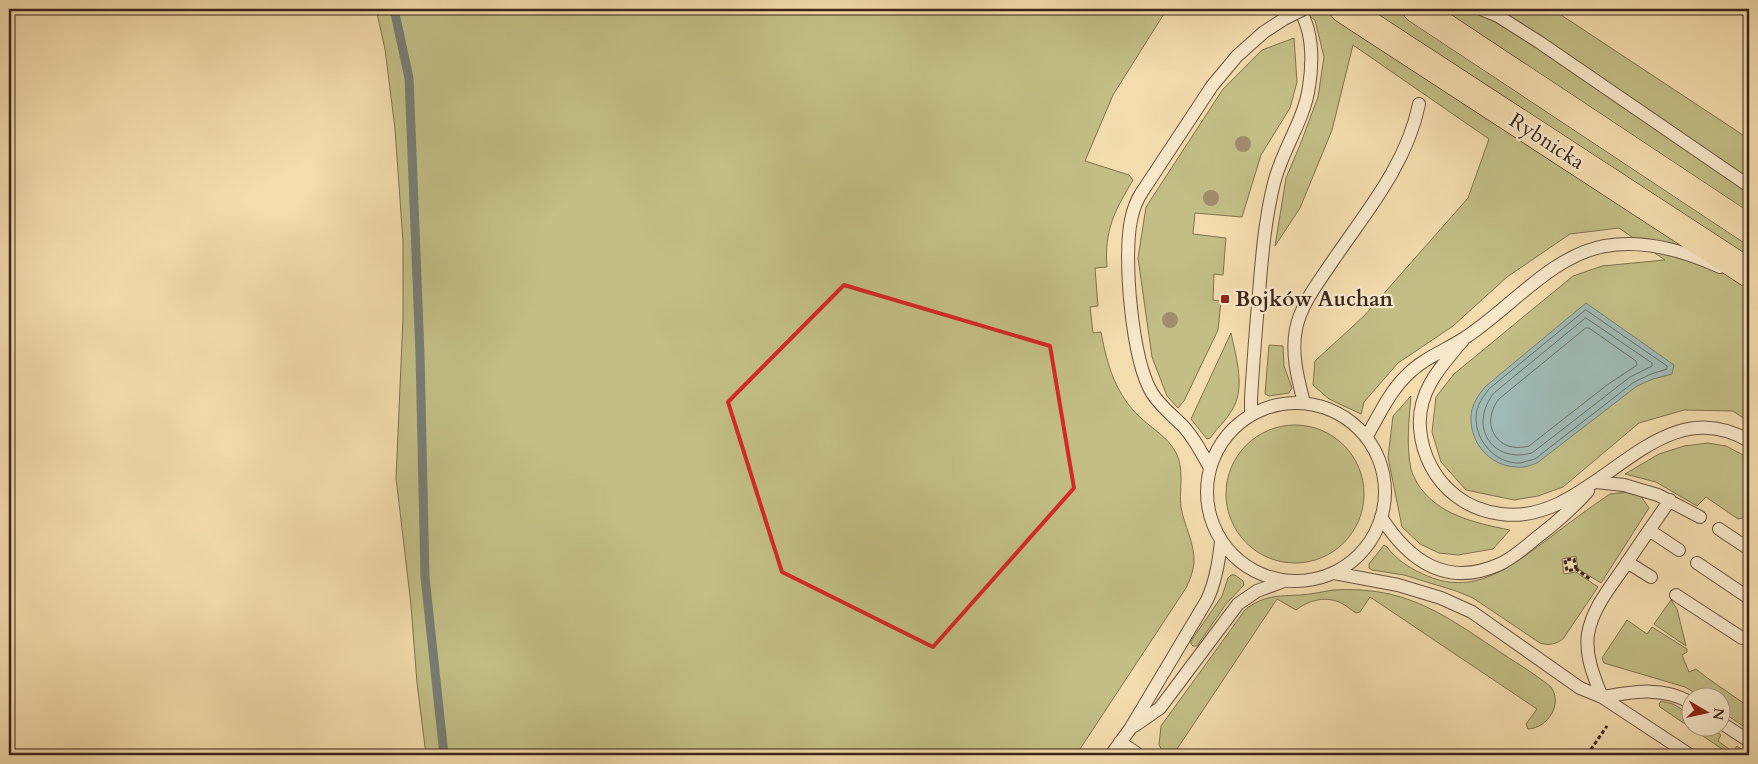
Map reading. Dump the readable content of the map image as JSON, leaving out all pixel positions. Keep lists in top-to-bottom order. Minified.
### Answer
{"streets":{"main road":["Rybnicka"]},"places":{"transit":["Bojków Auchan"]},"north":"right"}
